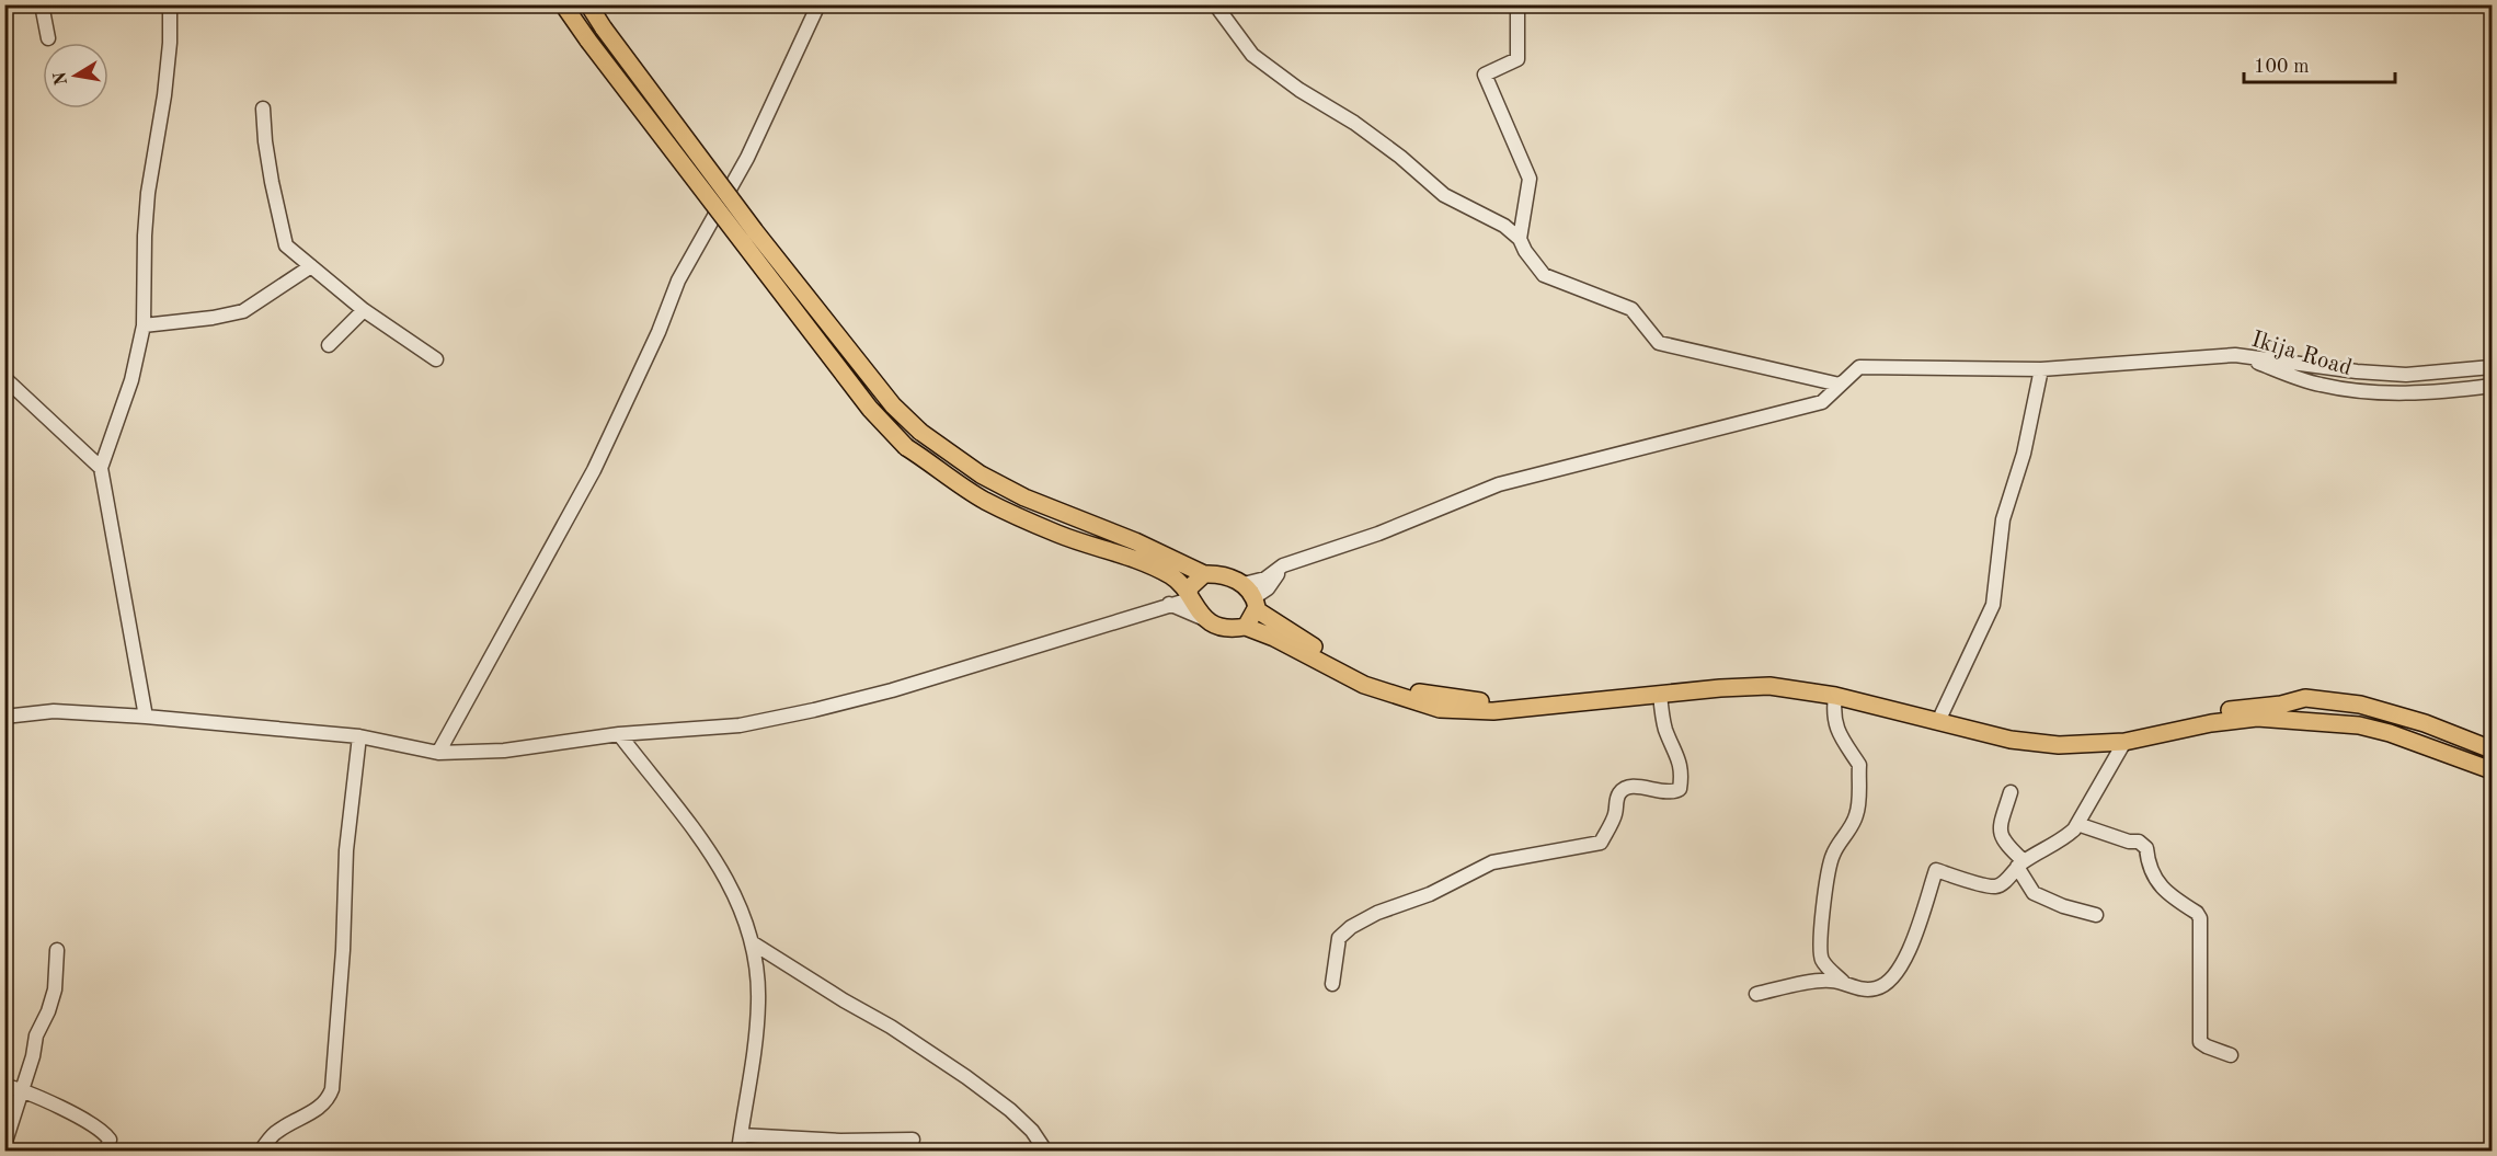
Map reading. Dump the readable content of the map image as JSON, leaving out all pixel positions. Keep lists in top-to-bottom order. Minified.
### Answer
{"streets":{"street":["Ikija Road"]},"scale_bar":"100 m","north":"left"}
